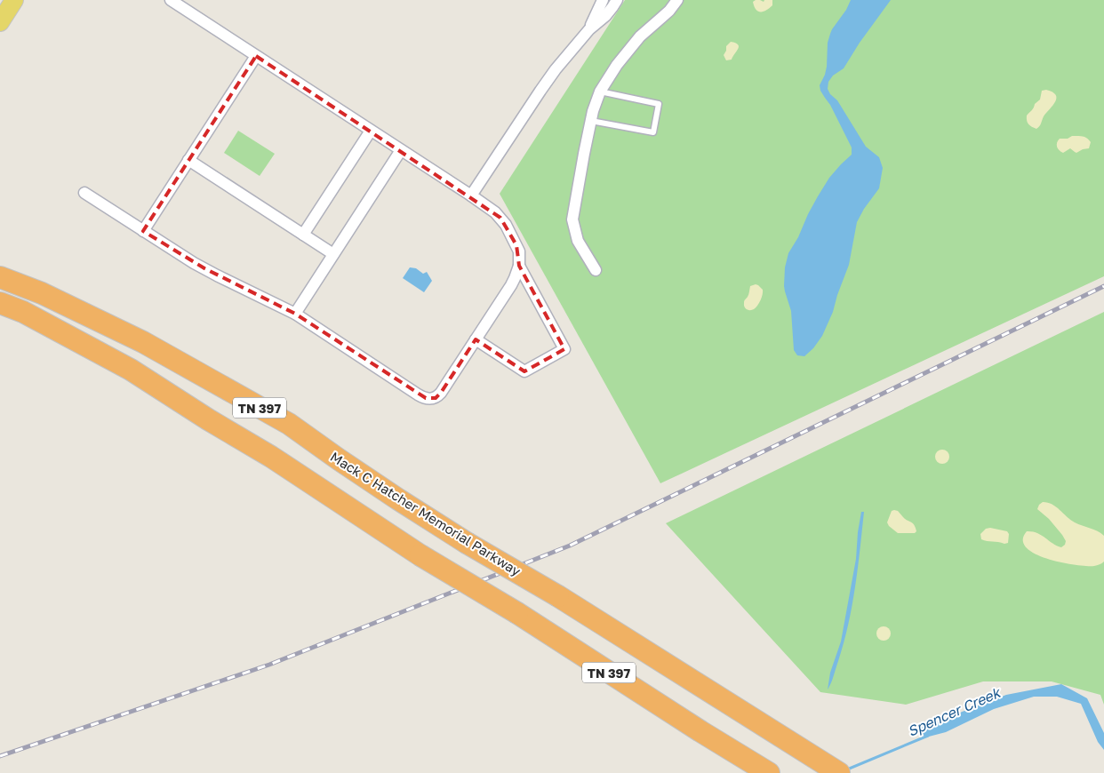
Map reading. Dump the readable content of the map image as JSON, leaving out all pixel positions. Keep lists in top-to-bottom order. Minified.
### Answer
{"streets":{"highway":["TN 397","Mack C Hatcher Memorial Parkway"]},"water":["Spencer Creek"]}
